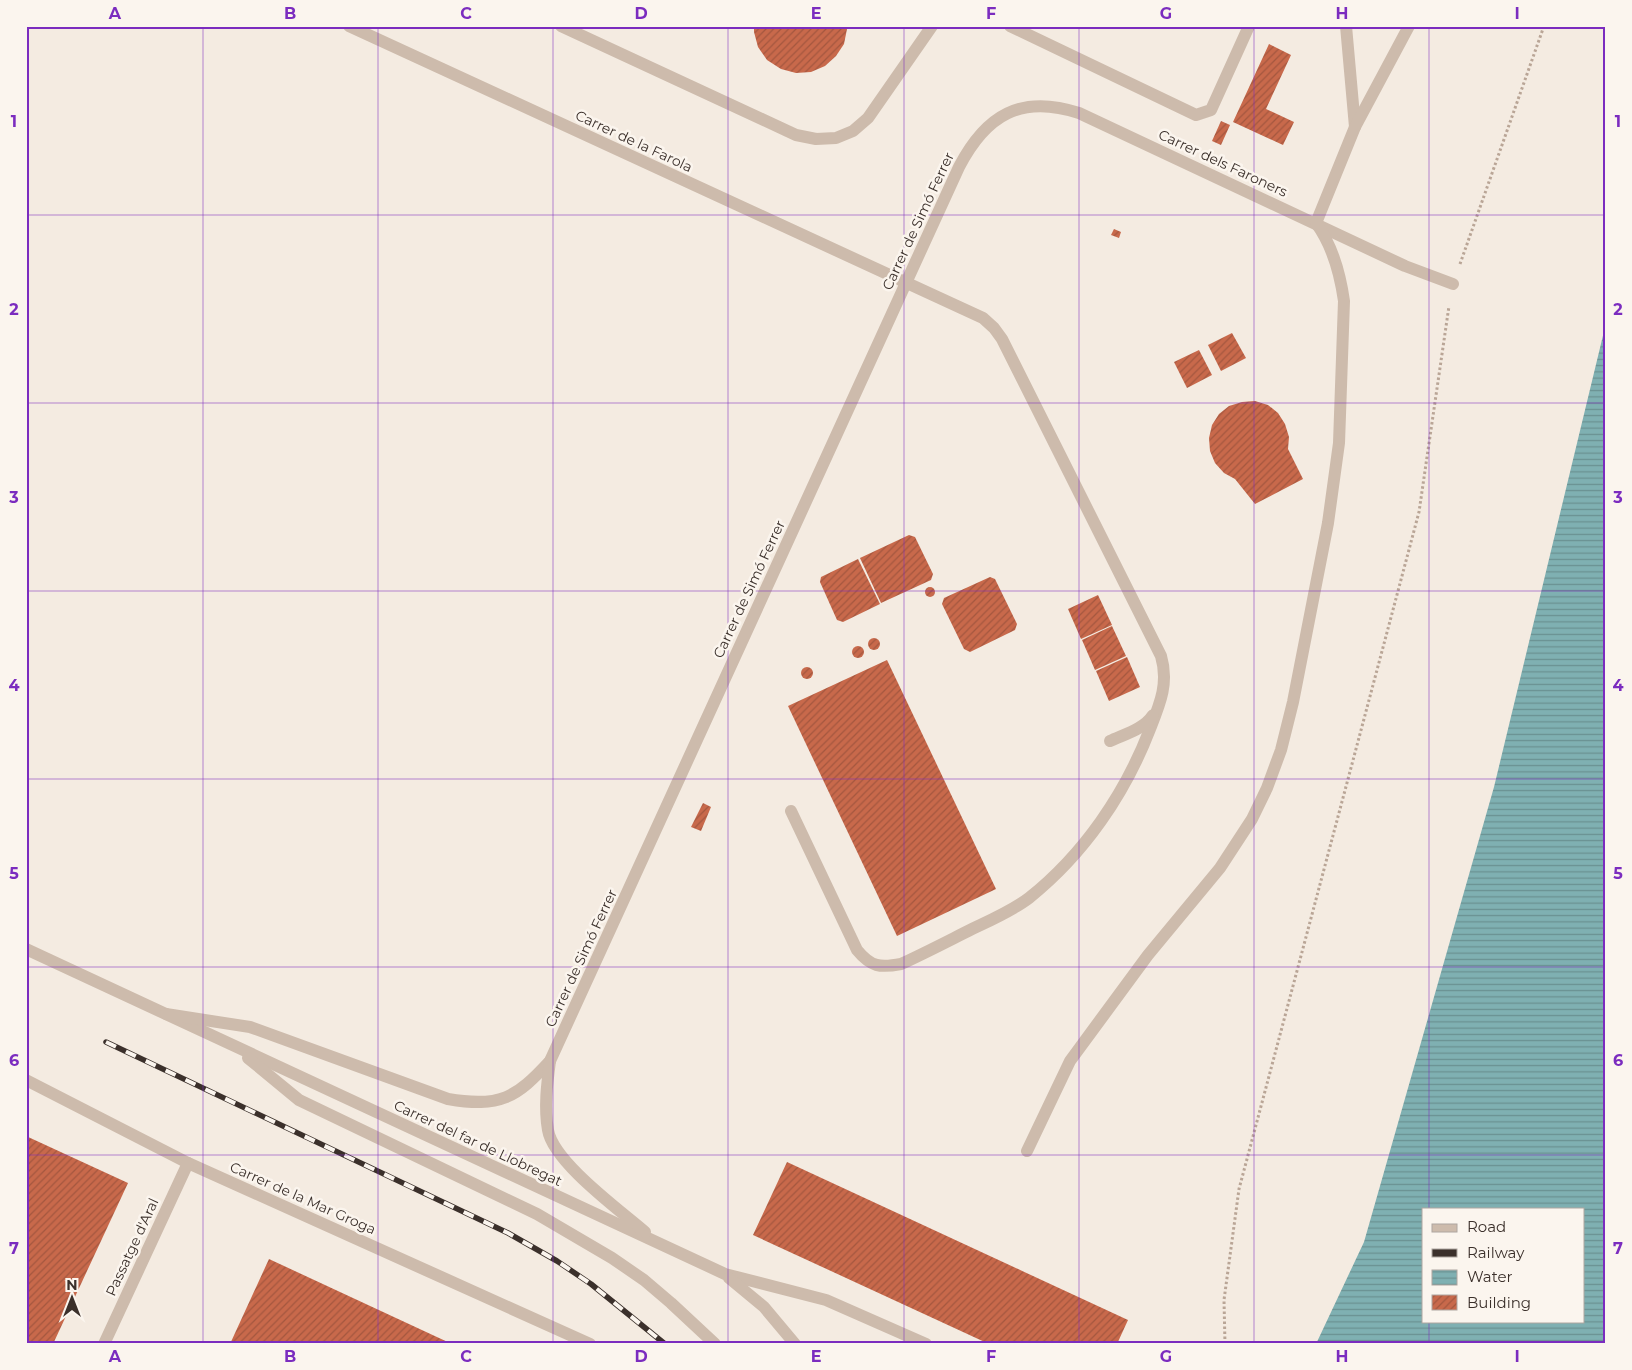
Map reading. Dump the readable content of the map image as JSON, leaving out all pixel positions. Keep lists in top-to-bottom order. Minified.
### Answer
{"streets":{"street":["Carrer de la Farola","Carrer dels Faroners","Carrer de Simó Ferrer","Carrer del far de Llobregat","Carrer de la Mar Groga","Passatge d'Aral"]},"crossings":[["Carrer de la Farola","Carrer de Simó Ferrer"],["Carrer dels Faroners","Carrer de Simó Ferrer"],["Carrer de la Mar Groga","Passatge d'Aral"]],"legend":["Road","Railway","Water","Building"],"north":"top","grid":{"columns":["A","B","C","D","E","F","G","H","I"],"rows":["1","2","3","4","5","6","7"]}}
